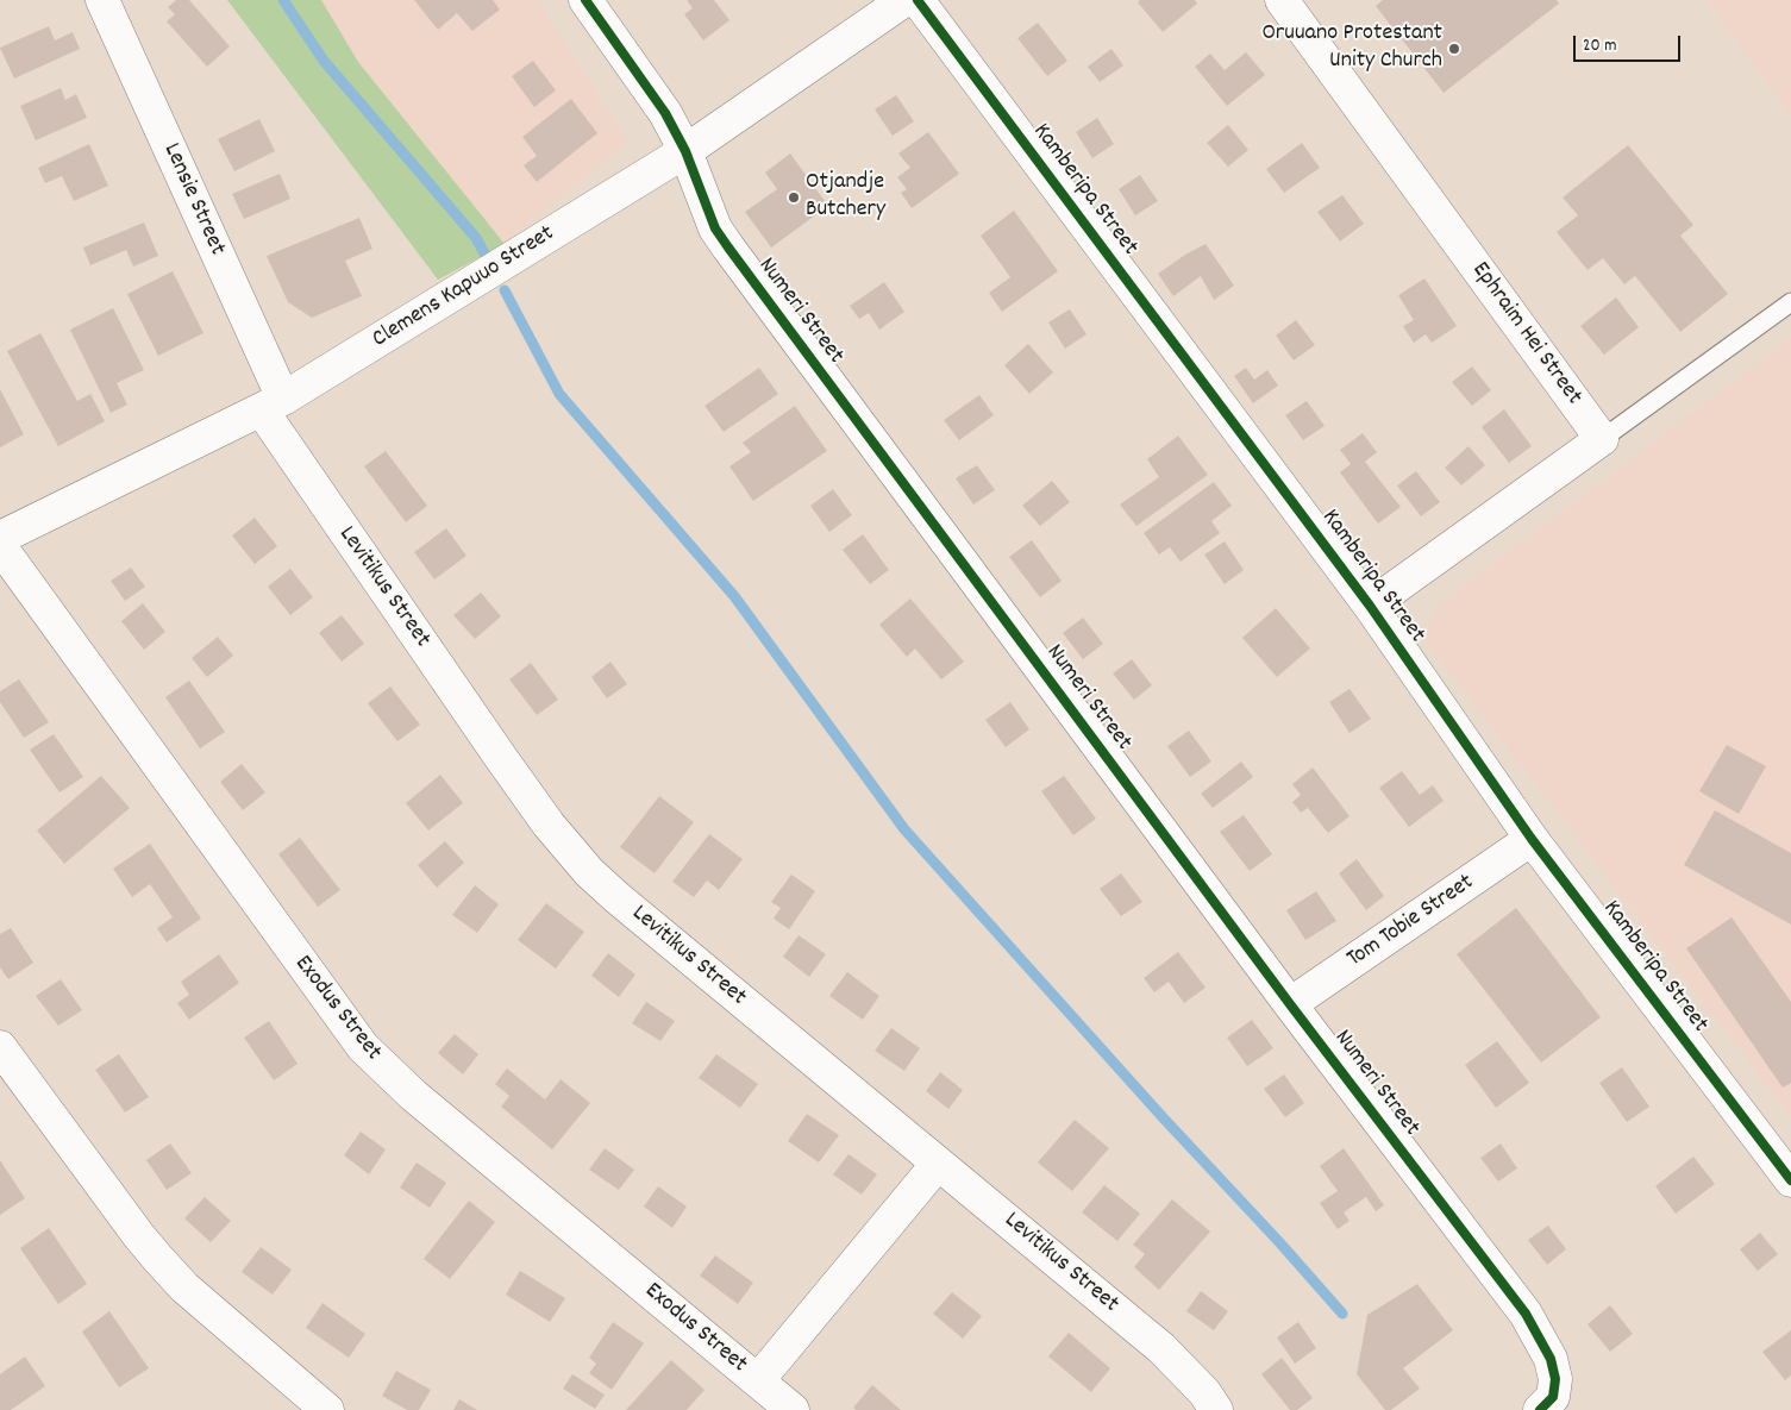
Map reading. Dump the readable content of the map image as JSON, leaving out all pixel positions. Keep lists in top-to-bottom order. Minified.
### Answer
{"streets":{"street":["Kamberipa Street","Lensie Street","Clemens Kapuuo Street","Numeri Street","Ephraim Hei Street","Levitikus Street","Tom Tobie Street","Exodus Street"]},"crossings":[["Kamberipa Street","Tom Tobie Street"],["Lensie Street","Clemens Kapuuo Street"],["Lensie Street","Levitikus Street"],["Clemens Kapuuo Street","Numeri Street"],["Clemens Kapuuo Street","Levitikus Street"],["Numeri Street","Tom Tobie Street"]],"places":["Oruuano Protestant Unity Church","Otjandje Butchery"],"scale_bar":"20 m"}
